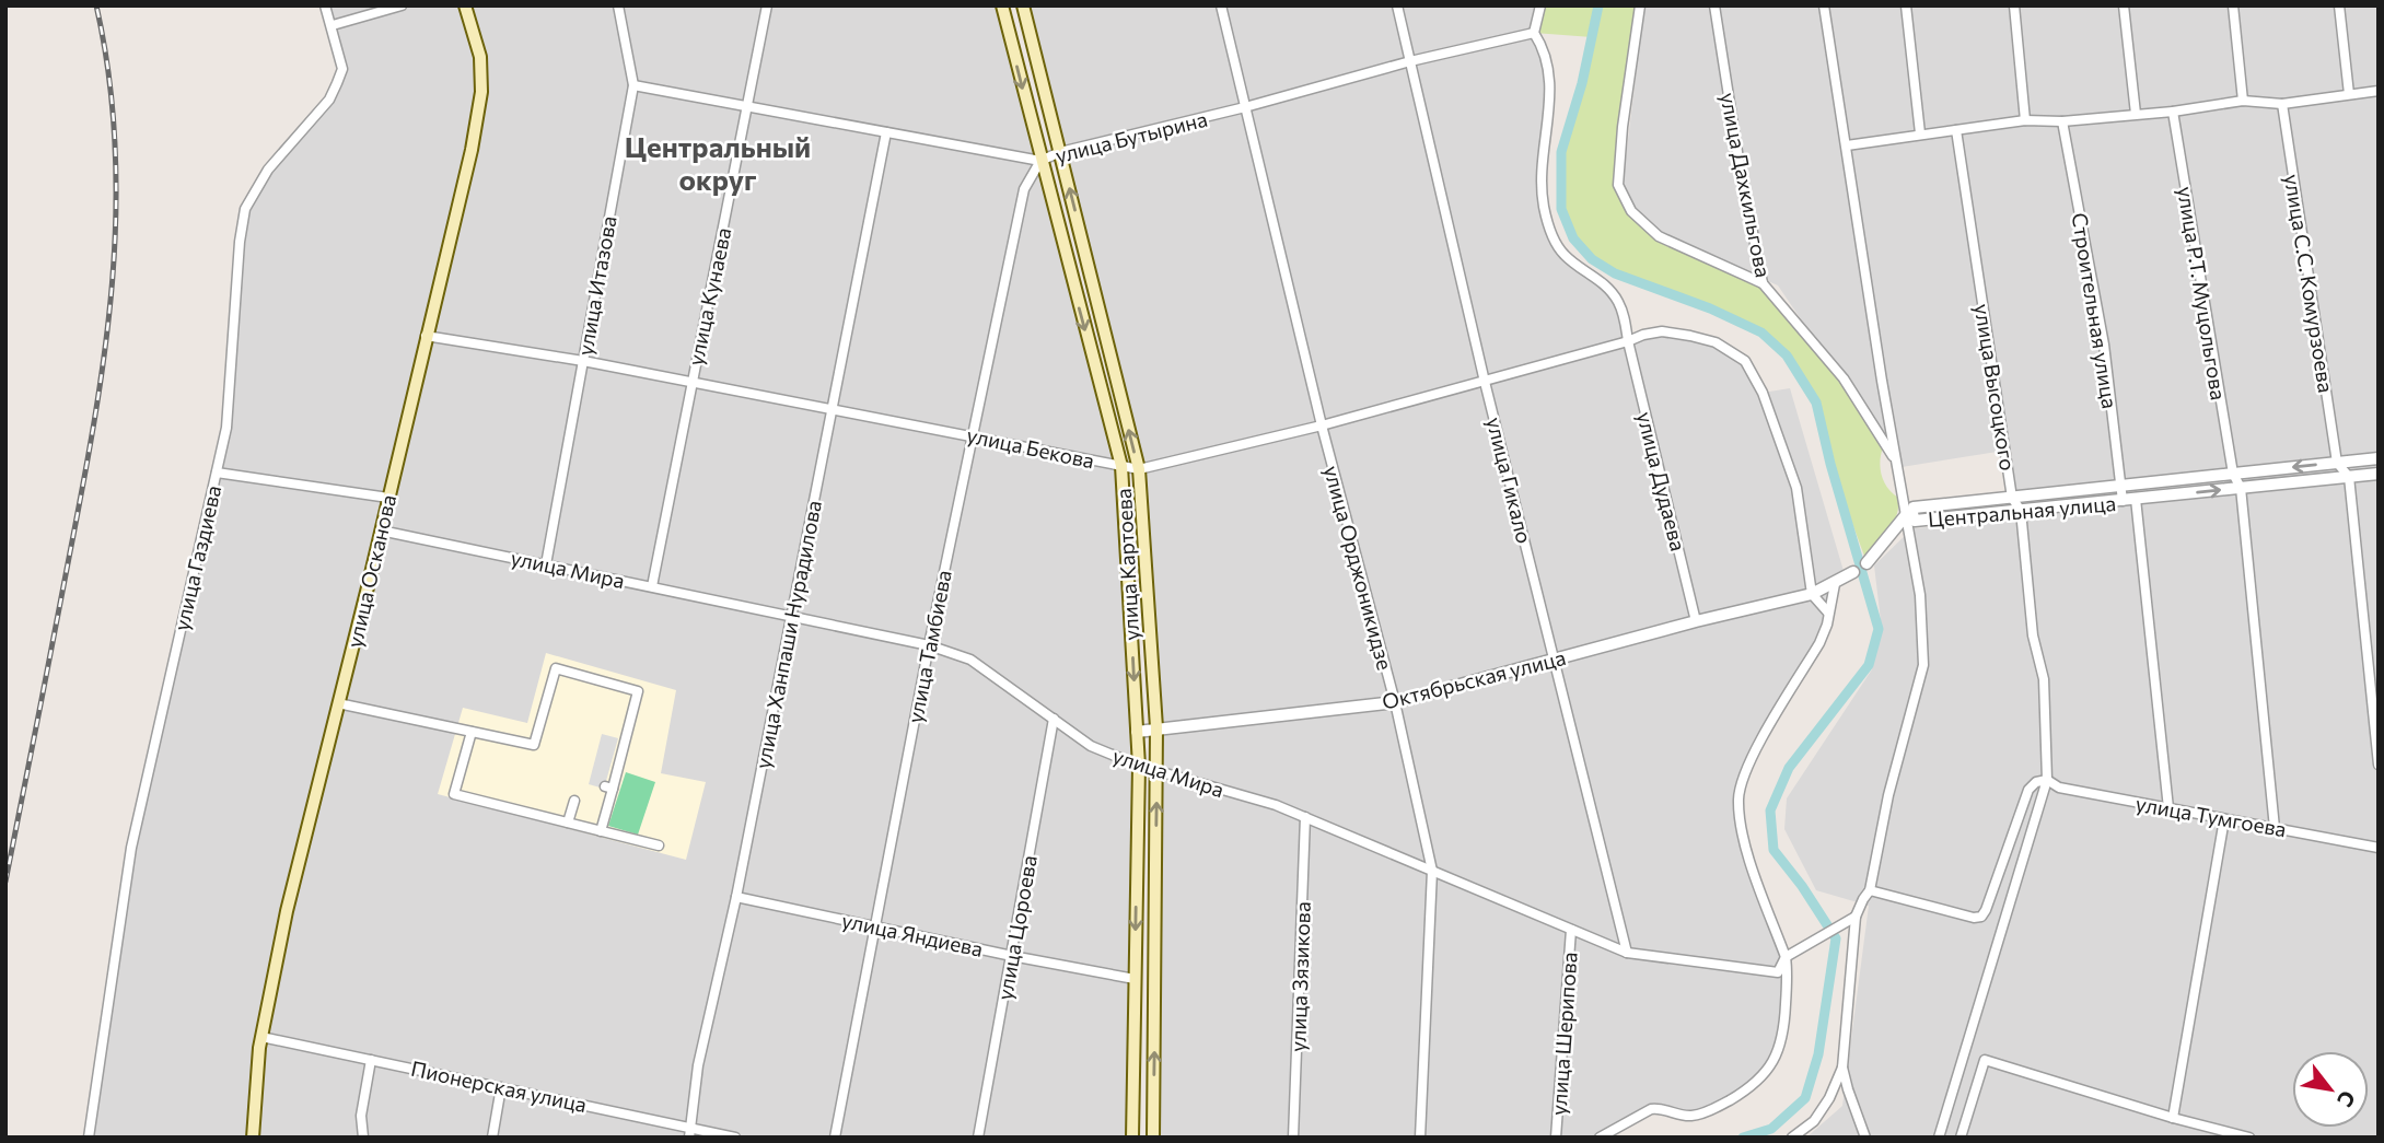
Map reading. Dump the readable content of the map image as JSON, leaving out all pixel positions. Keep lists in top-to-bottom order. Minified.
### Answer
{"streets":{"main road":["улица Картоева","улица Осканова"],"street":["улица Бутырина","улица Дахкильгова","улица С.С. Комурзоева","улица Итазова","улица Р.Т. Муцольгова","улица Кунаева","Строительная улица","улица Высоцкого","улица Бекова","улица Гикало","улица Дудаева","Центральная улица","улица Газдиева","улица Орджоникидзе","улица Мира","улица Ханпаши Нурадилова","улица Тамбиева","Октябрьская улица","улица Тумгоева","улица Цороева","улица Яндиева","улица Зязикова","улица Шерипова","Пионерская улица"]},"crossings":[["улица Бутырина","улица Итазова"],["улица Бутырина","улица Кунаева"],["улица Бутырина","улица Гикало"],["улица Бутырина","улица Дудаева"],["улица Бутырина","улица Картоева"],["улица Бутырина","улица Орджоникидзе"],["улица Бутырина","улица Ханпаши Нурадилова"],["улица Бутырина","улица Тамбиева"],["улица С.С. Комурзоева","Центральная улица"],["улица Итазова","улица Бекова"],["улица Итазова","улица Мира"],["улица Р.Т. Муцольгова","Центральная улица"],["улица Кунаева","улица Бекова"],["улица Кунаева","улица Мира"],["Строительная улица","Центральная улица"],["улица Высоцкого","Центральная улица"],["улица Высоцкого","улица Тумгоева"],["улица Бекова","улица Гикало"],["улица Бекова","улица Дудаева"],["улица Бекова","улица Картоева"],["улица Бекова","улица Орджоникидзе"],["улица Бекова","улица Осканова"],["улица Бекова","улица Ханпаши Нурадилова"],["улица Бекова","улица Тамбиева"],["улица Бекова","Октябрьская улица"],["улица Гикало","улица Мира"],["улица Гикало","Октябрьская улица"],["улица Дудаева","Октябрьская улица"],["улица Картоева","улица Мира"],["улица Картоева","улица Тамбиева"],["улица Картоева","Октябрьская улица"],["улица Картоева","улица Яндиева"],["улица Орджоникидзе","улица Мира"],["улица Орджоникидзе","Октябрьская улица"],["улица Мира","улица Осканова"],["улица Мира","улица Ханпаши Нурадилова"],["улица Мира","улица Тамбиева"],["улица Мира","улица Цороева"],["улица Мира","улица Зязикова"],["улица Мира","улица Шерипова"],["улица Осканова","Пионерская улица"],["улица Ханпаши Нурадилова","улица Яндиева"],["улица Ханпаши Нурадилова","Пионерская улица"],["улица Тамбиева","улица Яндиева"],["улица Цороева","улица Яндиева"]],"districts":["Центральный округ"],"north":"bottom right"}
